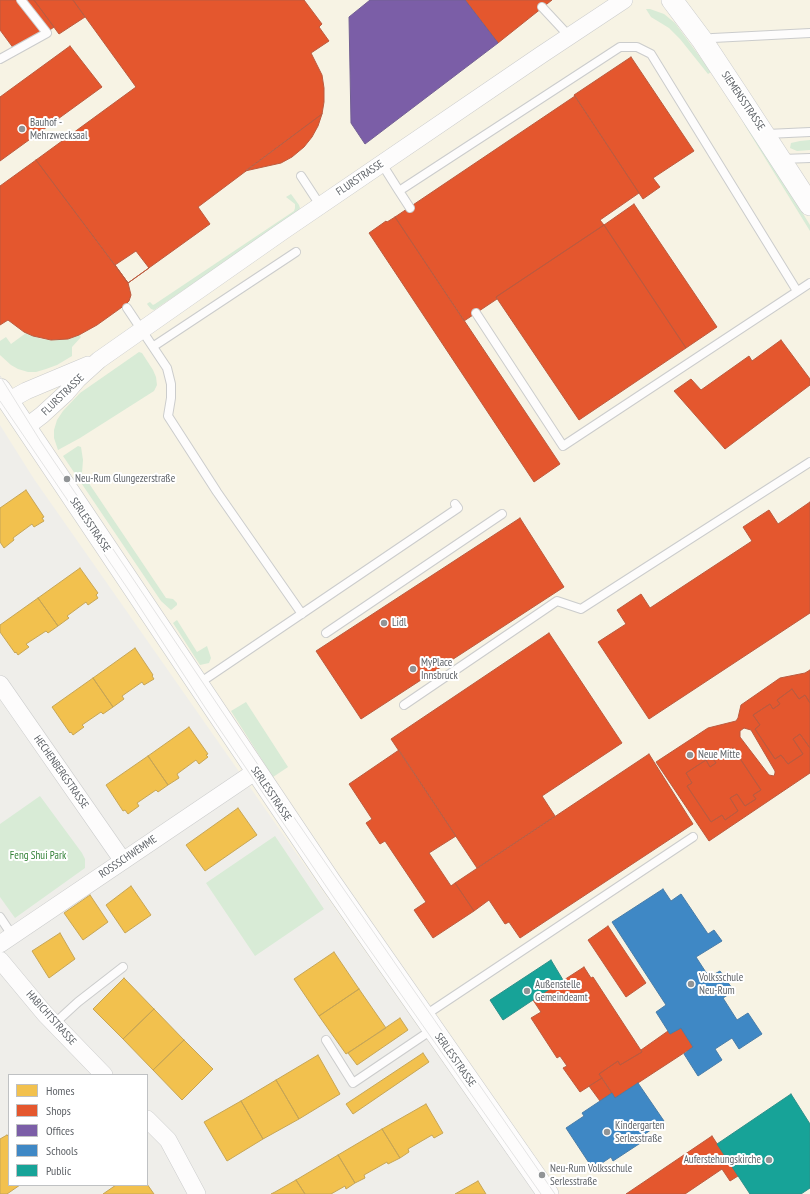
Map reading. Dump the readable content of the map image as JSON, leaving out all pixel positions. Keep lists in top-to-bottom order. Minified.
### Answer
{"streets":{"street":["SIEMENSSTRASSE","FLURSTRASSE","SERLESSTRASSE","HECHENBERGSTRASSE","ROSSSCHWEMME","HABICHTSTRASSE"]},"crossings":[["FLURSTRASSE","SERLESSTRASSE"],["SERLESSTRASSE","ROSSSCHWEMME"],["HECHENBERGSTRASSE","ROSSSCHWEMME"]],"parks":["Feng Shui Park"],"places":["Bauhof - Mehrzwecksaal","Neu-Rum Glungezerstraße","Lidl","MyPlace Innsbruck","Neue Mitte","Volksschule Neu-Rum","Außenstelle Gemeindeamt","Kindergarten Serlesstraße","Auferstehungskirche","Neu-Rum Volksschule Serlesstraße"],"legend":["Homes","Shops","Offices","Schools","Public"]}
